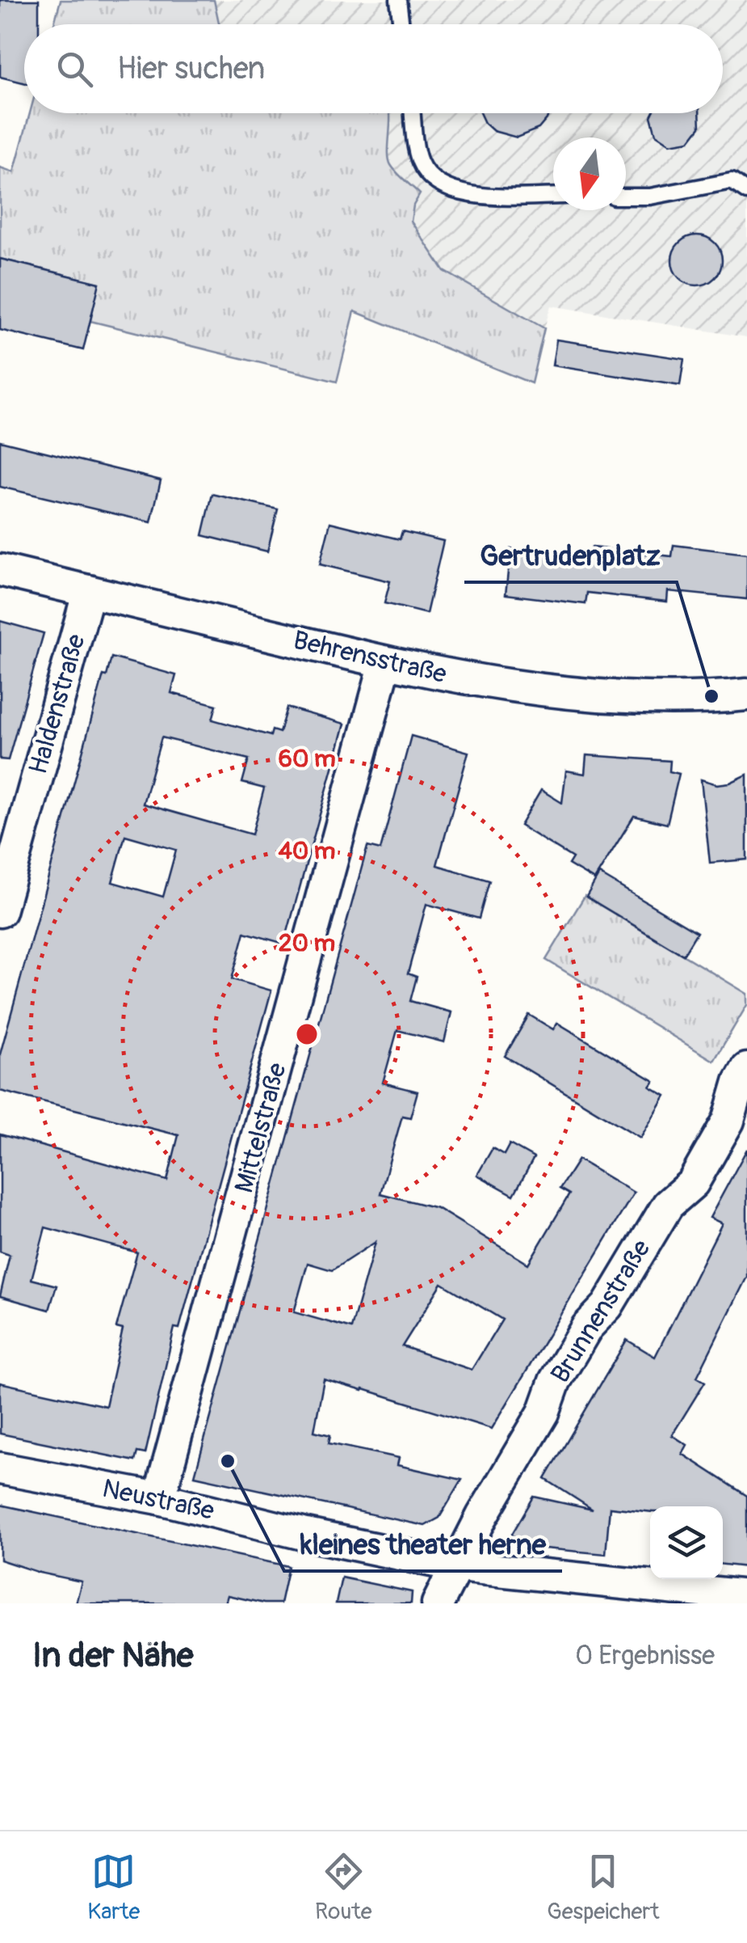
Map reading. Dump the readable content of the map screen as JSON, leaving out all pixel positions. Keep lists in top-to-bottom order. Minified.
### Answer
{"streets":{"street":["Behrensstraße","Haldenstraße","Mittelstraße","Brunnenstraße","Neustraße"]},"crossings":[["Behrensstraße","Haldenstraße"],["Behrensstraße","Mittelstraße"],["Mittelstraße","Neustraße"],["Brunnenstraße","Neustraße"]],"places":["Gertrudenplatz","kleines theater herne"],"north":"bottom","page":{"search":"Hier suchen","heading":["In der Nähe","0 Ergebnisse"],"nav":["Karte","Route","Gespeichert"]},"rings":["60 m","40 m","20 m"]}
